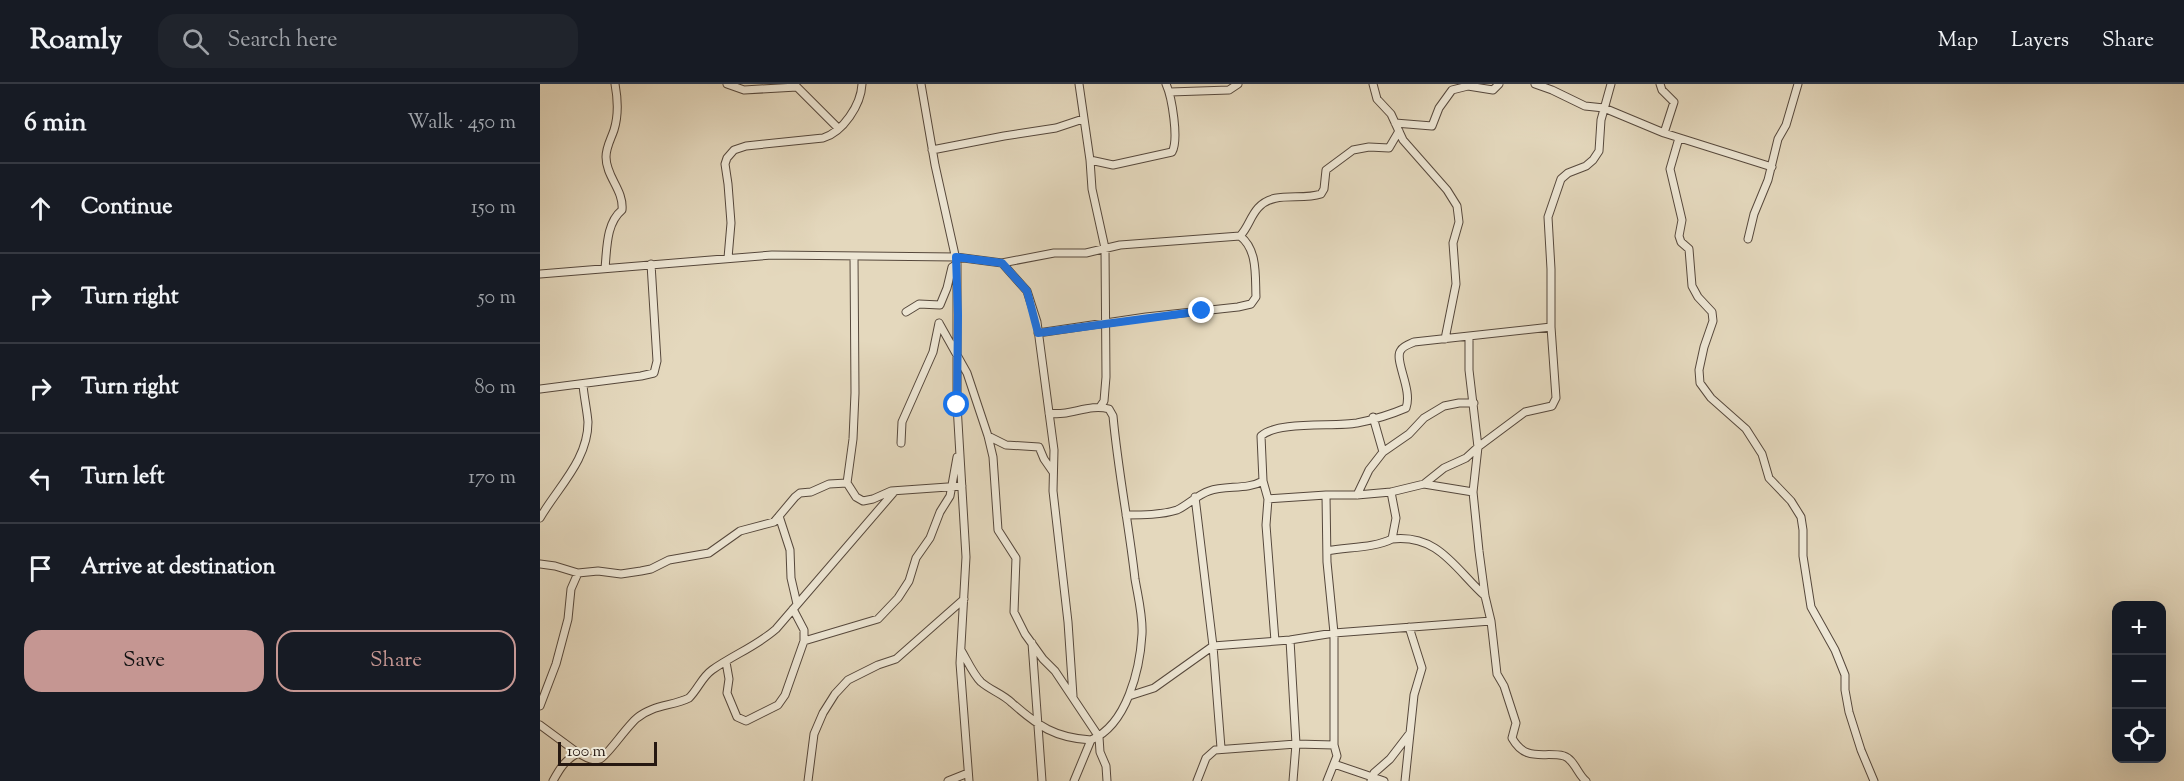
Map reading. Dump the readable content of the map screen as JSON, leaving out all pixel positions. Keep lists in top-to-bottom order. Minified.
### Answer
{"scale_bar":"100 m","page":{"header":"Roamly","search":"Search here","nav":["Map","Layers","Share"],"heading":["6 min","Walk · 450 m"],"list":[["Continue","150 m"],["Turn right","50 m"],["Turn right","80 m"],["Turn left","170 m"],"Arrive at destination"],"map_buttons":["+","−"],"buttons":["Save","Share"],"scale":"100 m"}}
